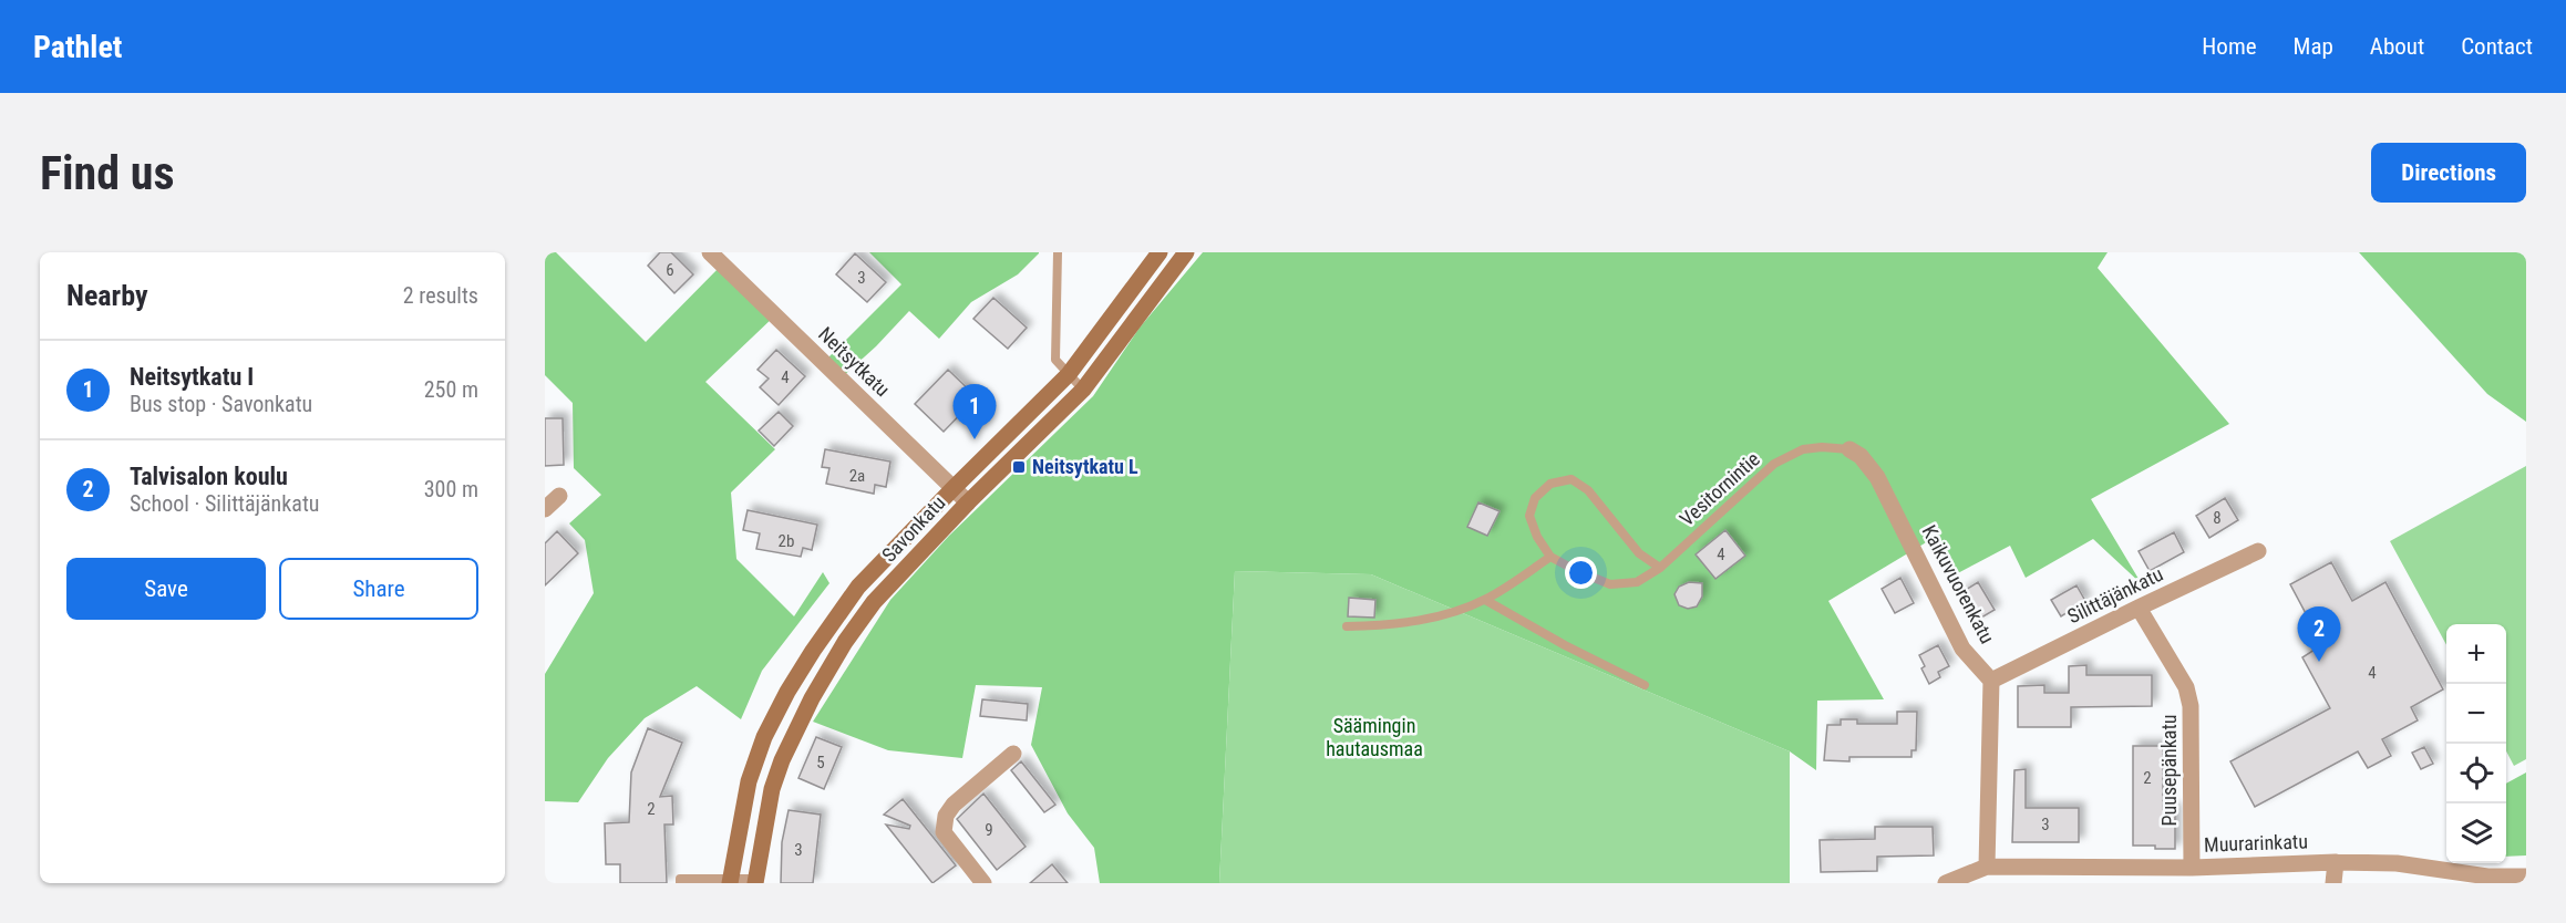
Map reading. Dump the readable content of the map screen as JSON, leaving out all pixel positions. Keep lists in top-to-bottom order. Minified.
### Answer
{"streets":{"main road":["Savonkatu"],"street":["Neitsytkatu","Kaikuvuorenkatu","Silittäjänkatu","Puusepänkatu","Muurarinkatu"],"lane":["Vesitornintie"]},"crossings":[["Neitsytkatu","Savonkatu"],["Vesitornintie","Kaikuvuorenkatu"],["Kaikuvuorenkatu","Silittäjänkatu"],["Silittäjänkatu","Puusepänkatu"],["Puusepänkatu","Muurarinkatu"]],"parks":["Säämingin hautausmaa"],"places":{"transit":["Neitsytkatu L"]},"house_numbers":["6","3","4","2a","8","2b","4","4","5","2","2","3","9","3"],"page":{"header":"Pathlet","nav":["Home","Map","About","Contact"],"buttons":["Directions",["Save","Share"]],"title":"Find us","heading":["Nearby","2 results"],"list":[{"mark":"1","name":"Neitsytkatu I","note":"Bus stop · Savonkatu","value":"250 m"},{"mark":"2","name":"Talvisalon koulu","note":"School · Silittäjänkatu","value":"300 m"}],"pins":["1","2"],"map_buttons":["+","−"]}}
